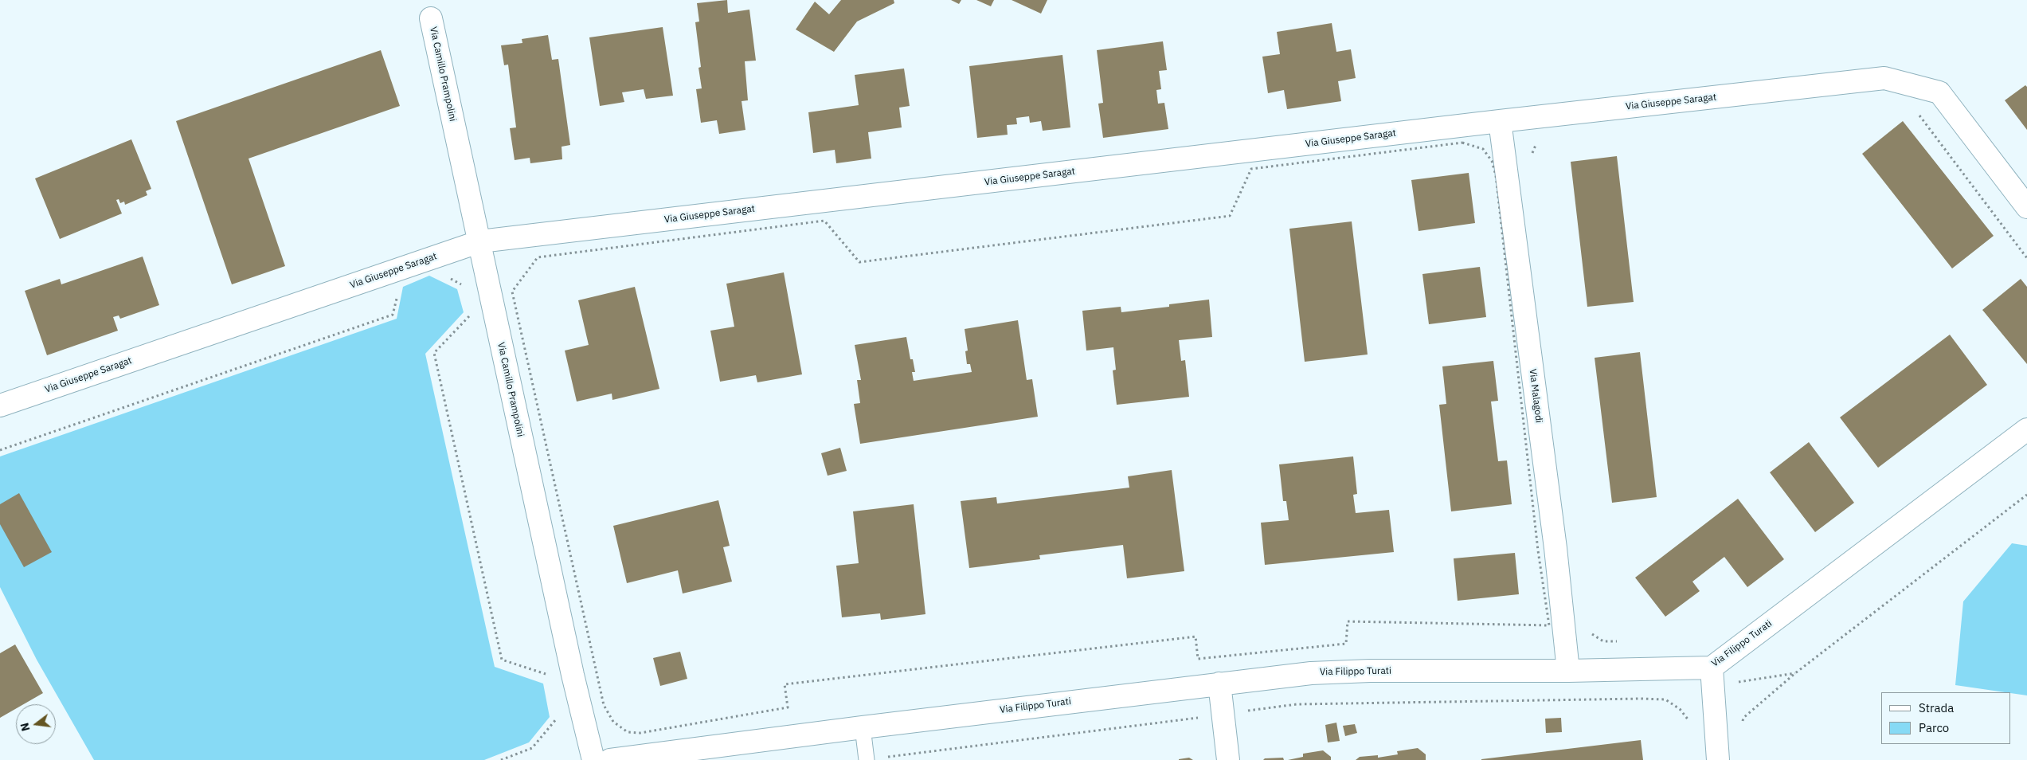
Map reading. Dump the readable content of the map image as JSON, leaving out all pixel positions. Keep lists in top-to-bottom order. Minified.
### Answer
{"streets":{"street":["Via Camillo Prampolini","Via Giuseppe Saragat","Via Malagodi","Via Filippo Turati"]},"crossings":[["Via Camillo Prampolini","Via Giuseppe Saragat"],["Via Giuseppe Saragat","Via Malagodi"],["Via Malagodi","Via Filippo Turati"]],"legend":["Strada","Parco"],"north":"left"}
